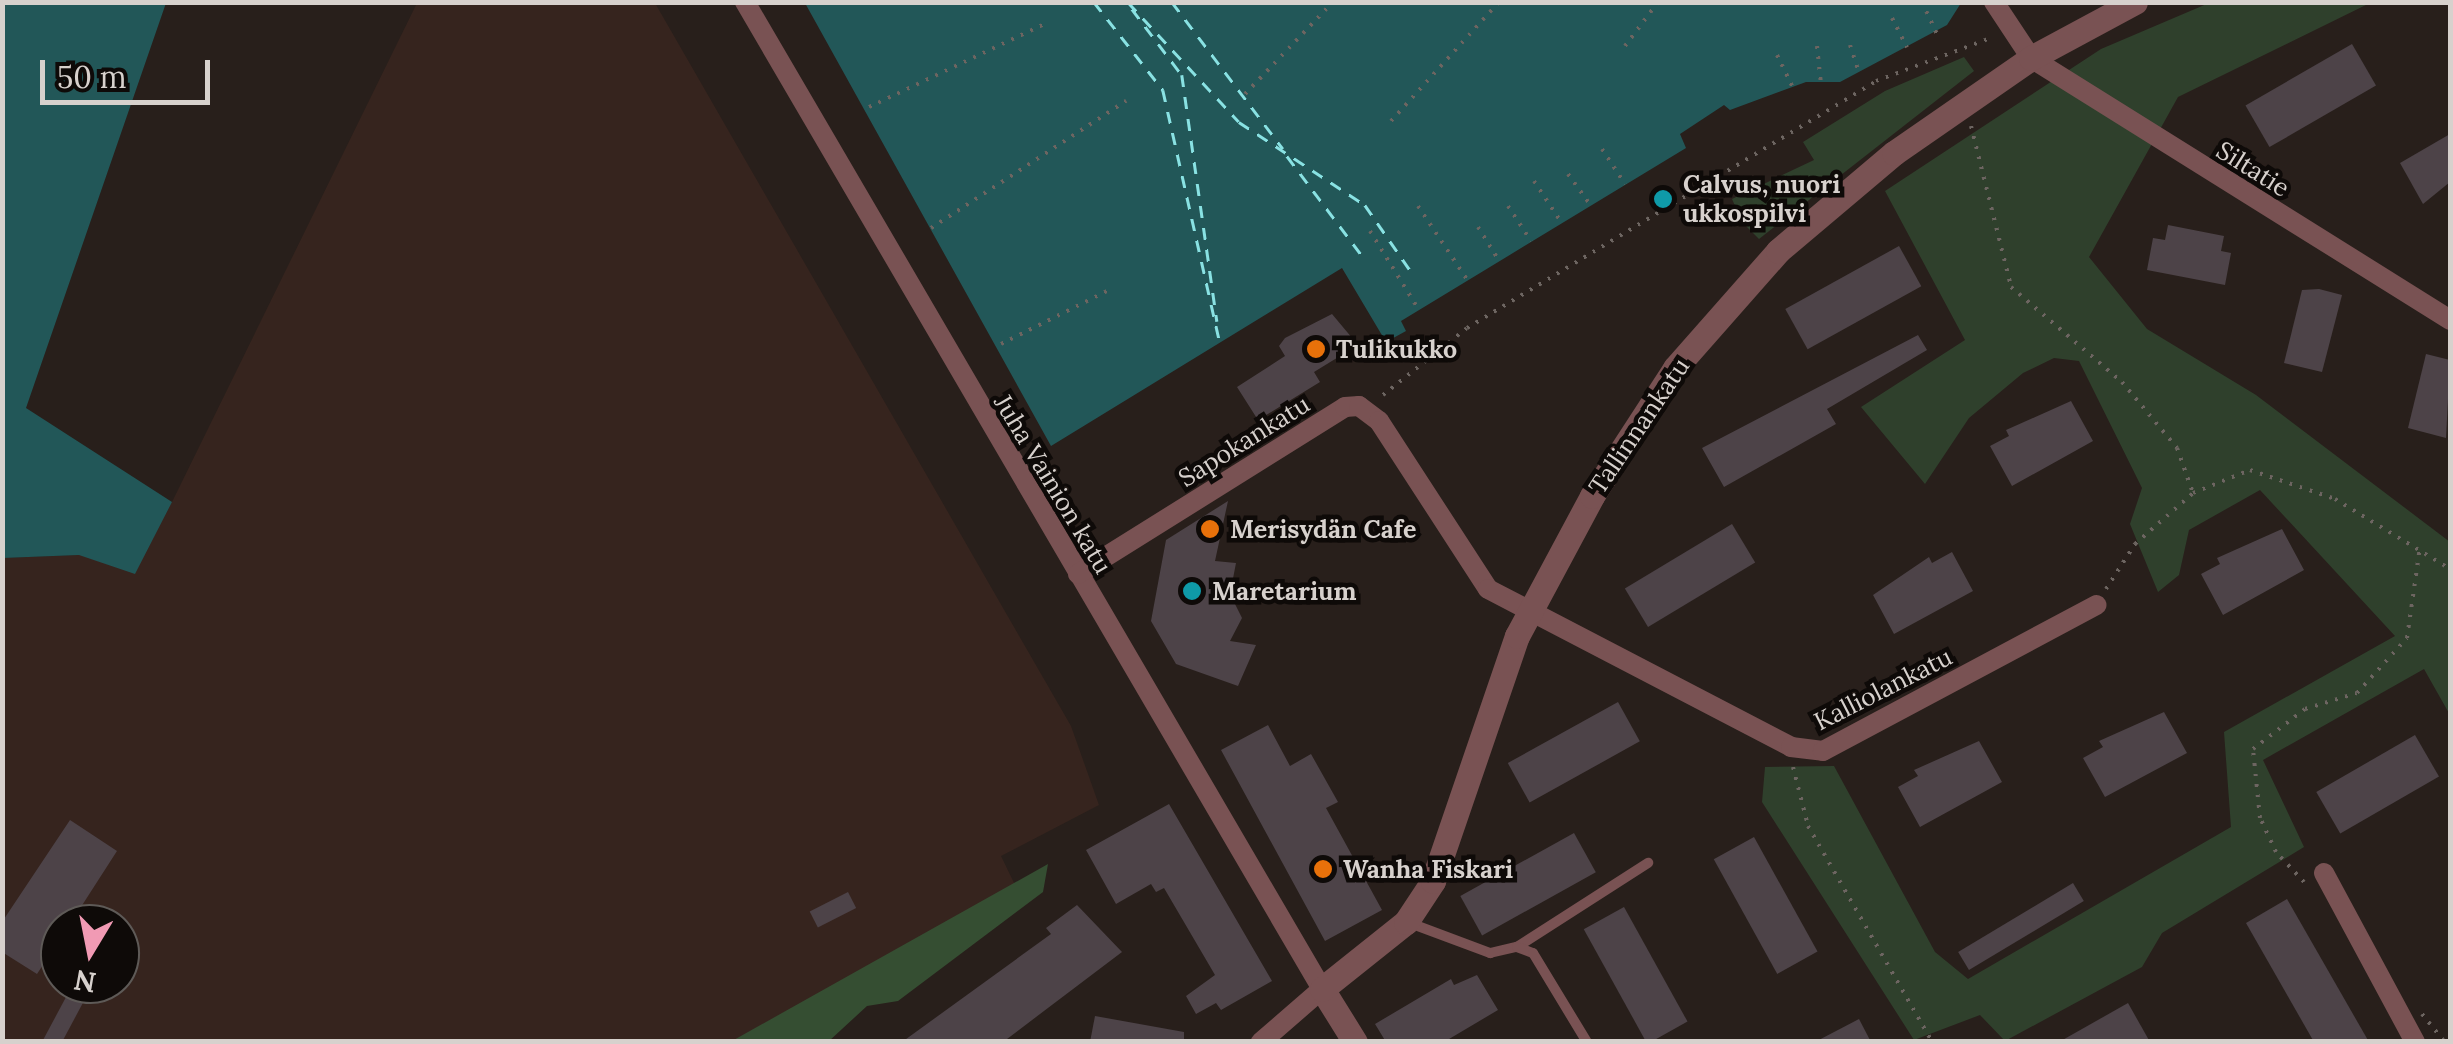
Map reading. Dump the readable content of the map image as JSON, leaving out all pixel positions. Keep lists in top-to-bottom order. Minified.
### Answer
{"streets":{"street":["Siltatie","Tallinnankatu","Sapokankatu","Juha Vainion katu","Kalliolankatu"]},"crossings":[["Siltatie","Tallinnankatu"],["Tallinnankatu","Juha Vainion katu"],["Tallinnankatu","Kalliolankatu"],["Sapokankatu","Juha Vainion katu"]],"places":["Calvus, nuori ukkospilvi","Tulikukko","Merisydän Cafe","Maretarium","Wanha Fiskari"],"scale_bar":"50 m","north":"bottom"}
